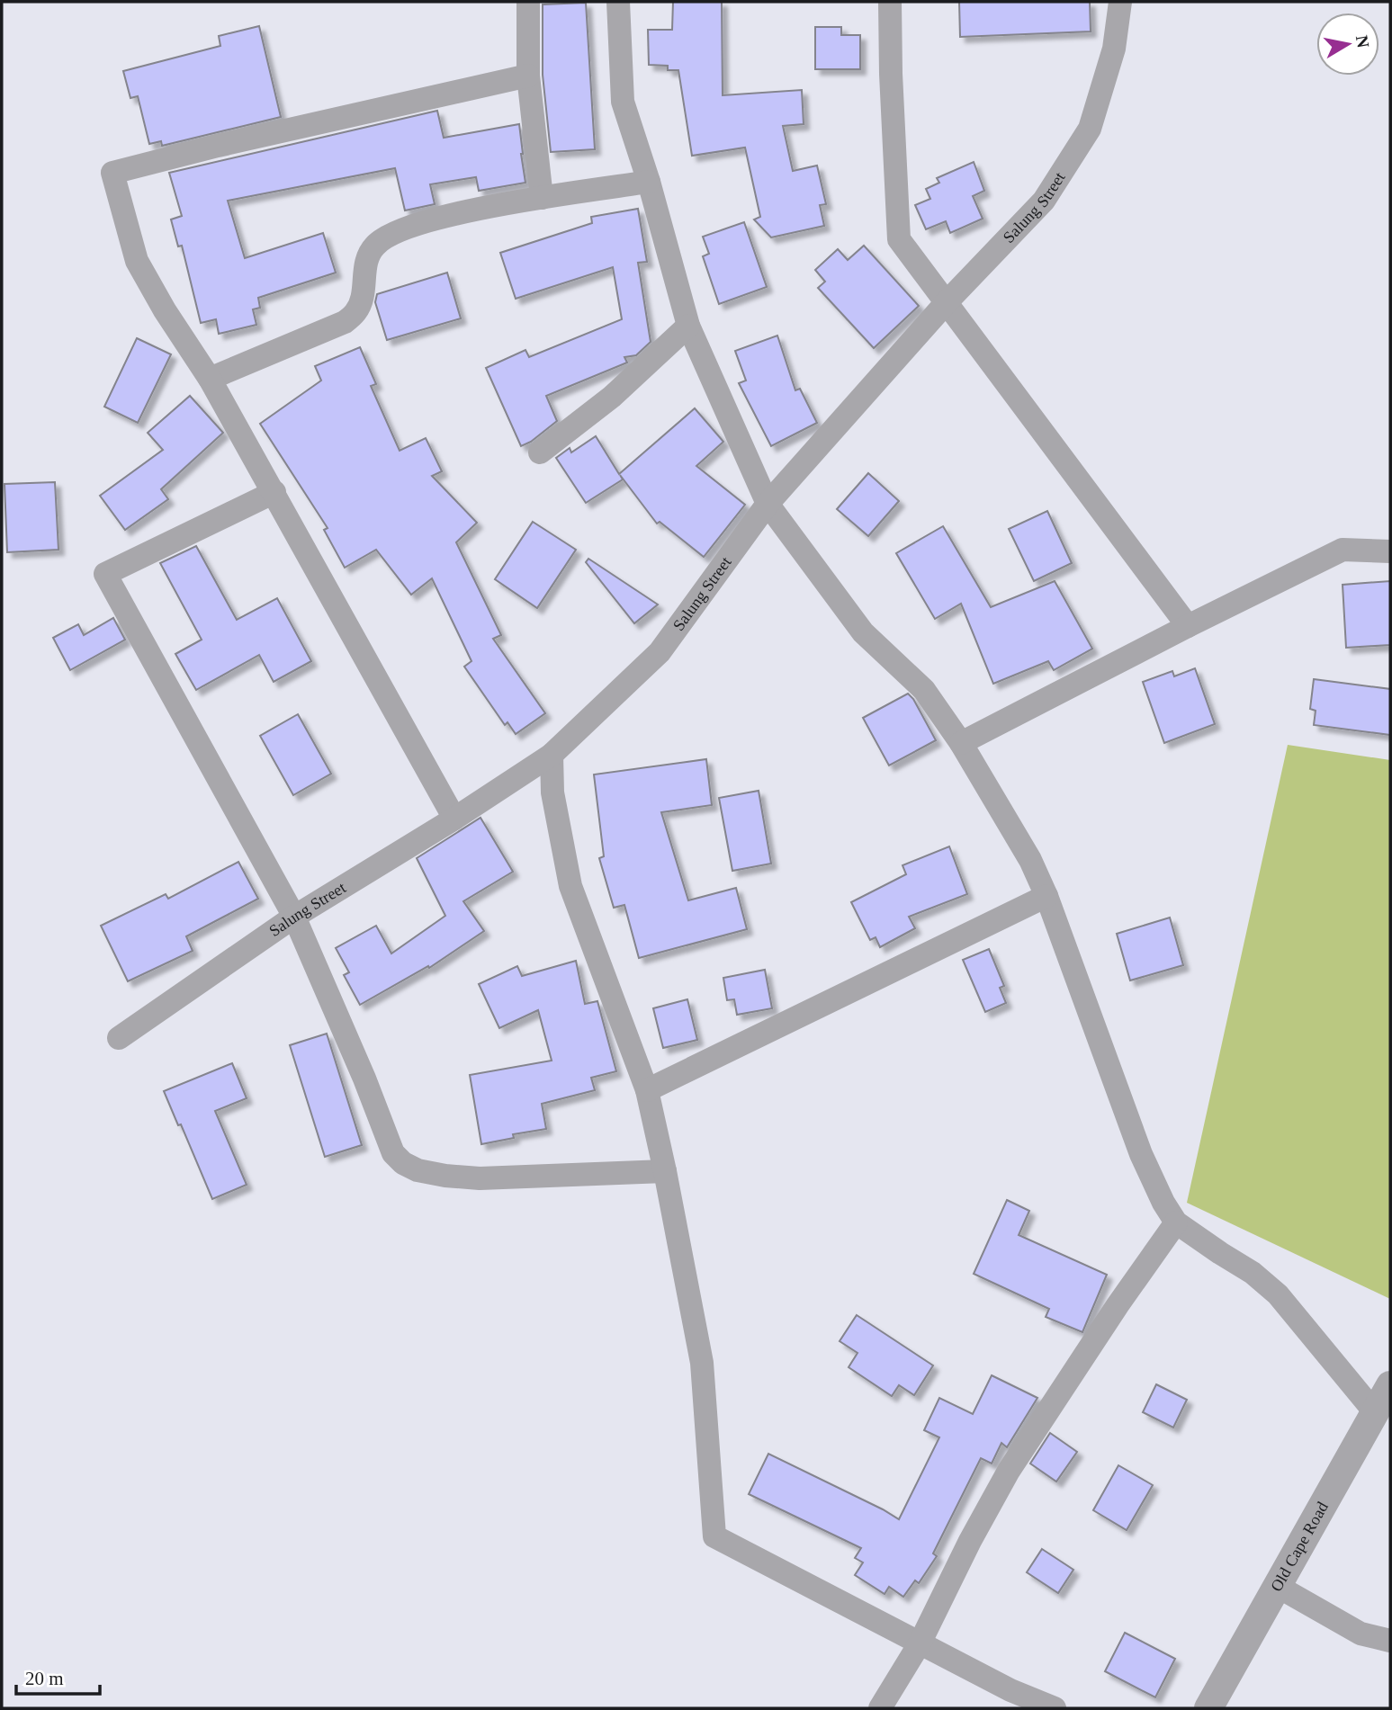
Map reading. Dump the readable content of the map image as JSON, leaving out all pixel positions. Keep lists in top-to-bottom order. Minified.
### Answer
{"streets":{"street":["Salung Street","Old Cape Road"]},"scale_bar":"20 m","north":"right"}
